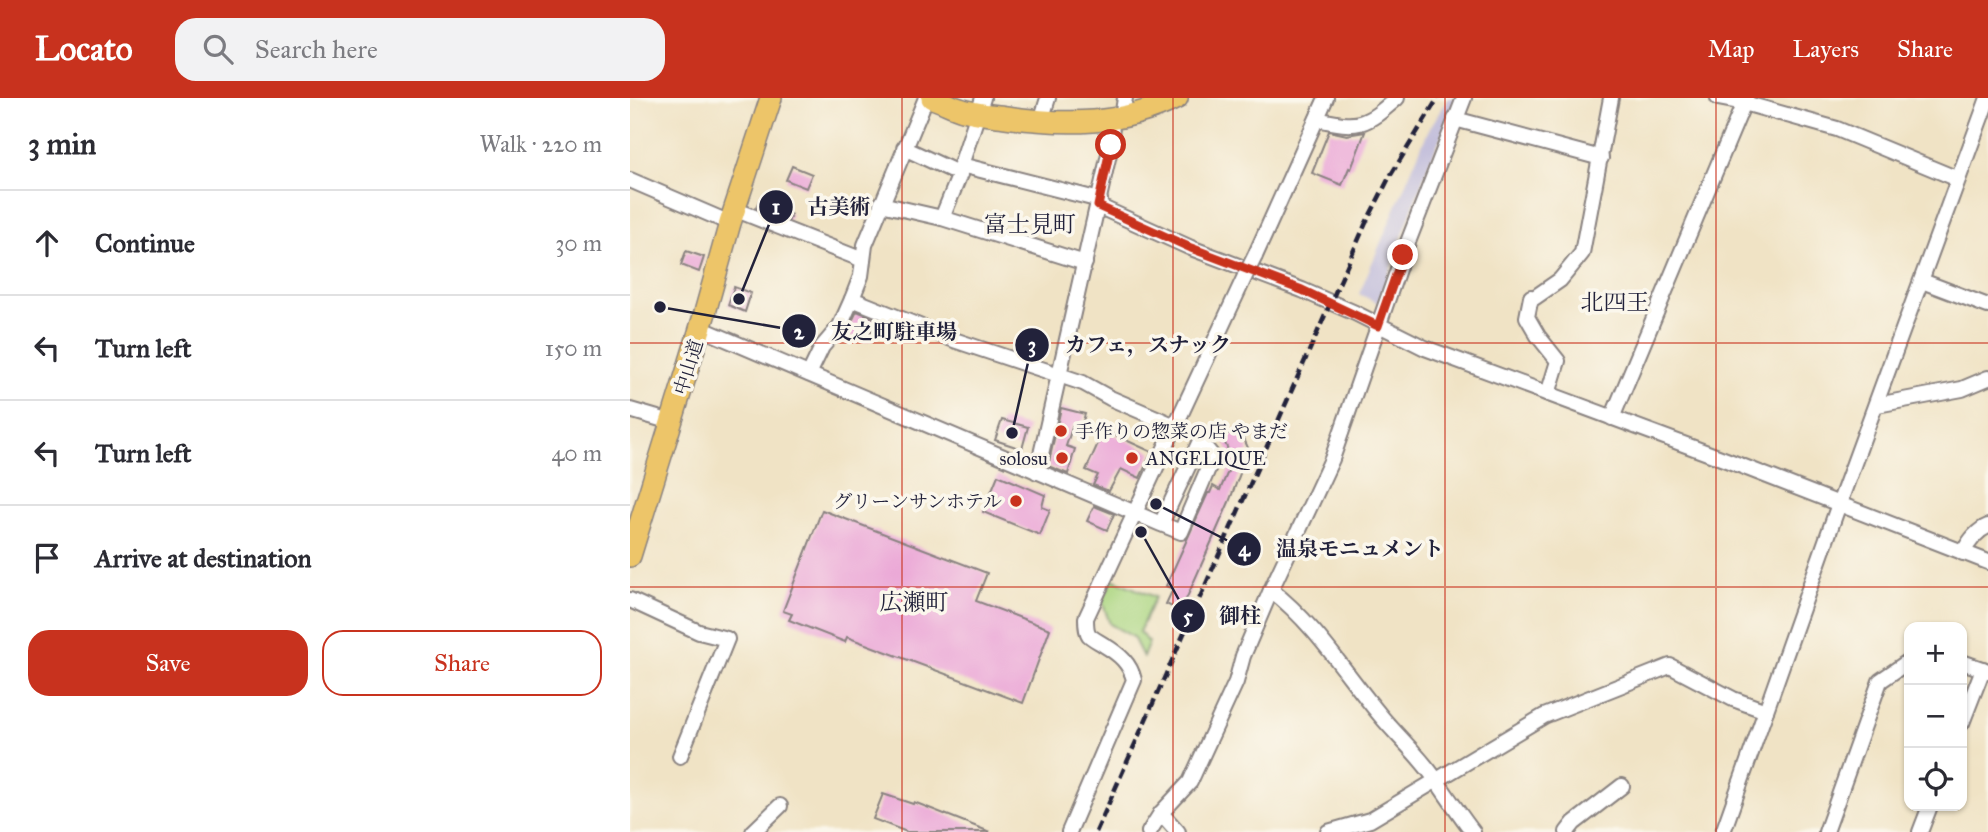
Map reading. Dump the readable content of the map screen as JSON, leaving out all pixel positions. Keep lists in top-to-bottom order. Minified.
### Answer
{"streets":{"highway":["中山道"]},"districts":["富士見町","北四王","広瀬町"],"places":["古美術","友之町駐車場","手作りの惣菜の店 やまだ","カフェ，スナック","solosu","ANGELIQUE","グリーンサンホテル","温泉モニュメント","御柱"],"page":{"header":"Locato","search":"Search here","nav":["Map","Layers","Share"],"heading":["3 min","Walk · 220 m"],"list":[["Continue","30 m"],["Turn left","150 m"],["Turn left","40 m"],"Arrive at destination"],"buttons":["Save","Share"],"map_buttons":["+","−"]}}
